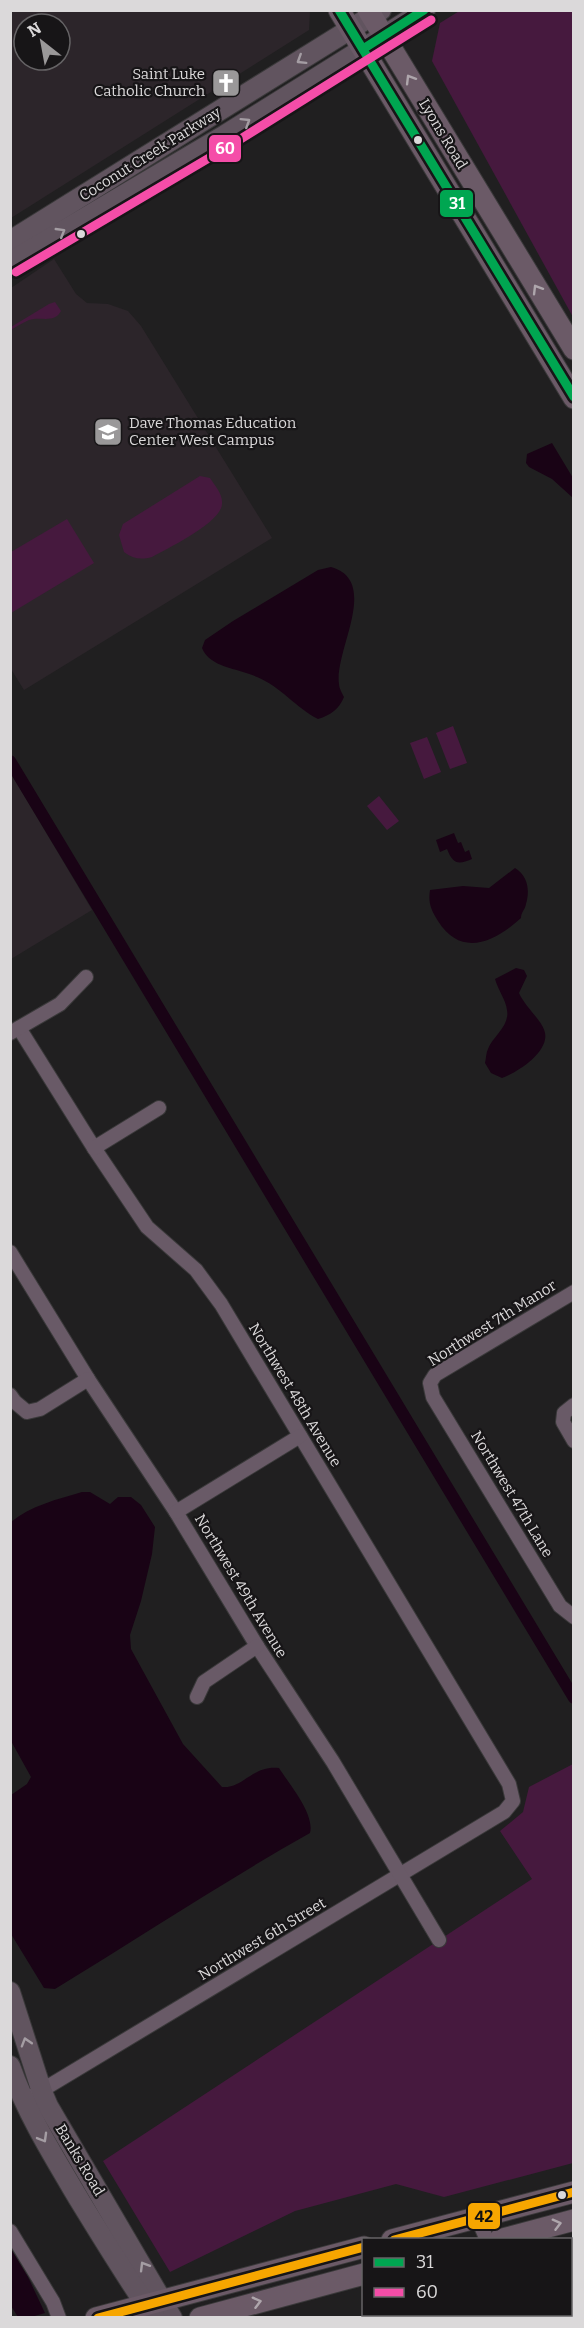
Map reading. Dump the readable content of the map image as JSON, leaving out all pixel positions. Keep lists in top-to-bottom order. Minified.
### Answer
{"streets":{"main road":["Lyons Road","Coconut Creek Parkway","Banks Road"],"street":["Northwest 7th Manor","Northwest 48th Avenue","Northwest 47th Lane","Northwest 49th Avenue","Northwest 6th Street"]},"crossings":[["Lyons Road","Coconut Creek Parkway"],["Northwest 7th Manor","Northwest 47th Lane"],["Northwest 48th Avenue","Northwest 6th Street"],["Northwest 49th Avenue","Northwest 6th Street"],["Northwest 6th Street","Banks Road"]],"places":{"church":["Saint Luke Catholic Church"],"school or university":["Dave Thomas Education Center West Campus"]},"lines":["transit line 31","transit line 60","transit line 42"],"legend":["31","60"],"north":"top left"}
